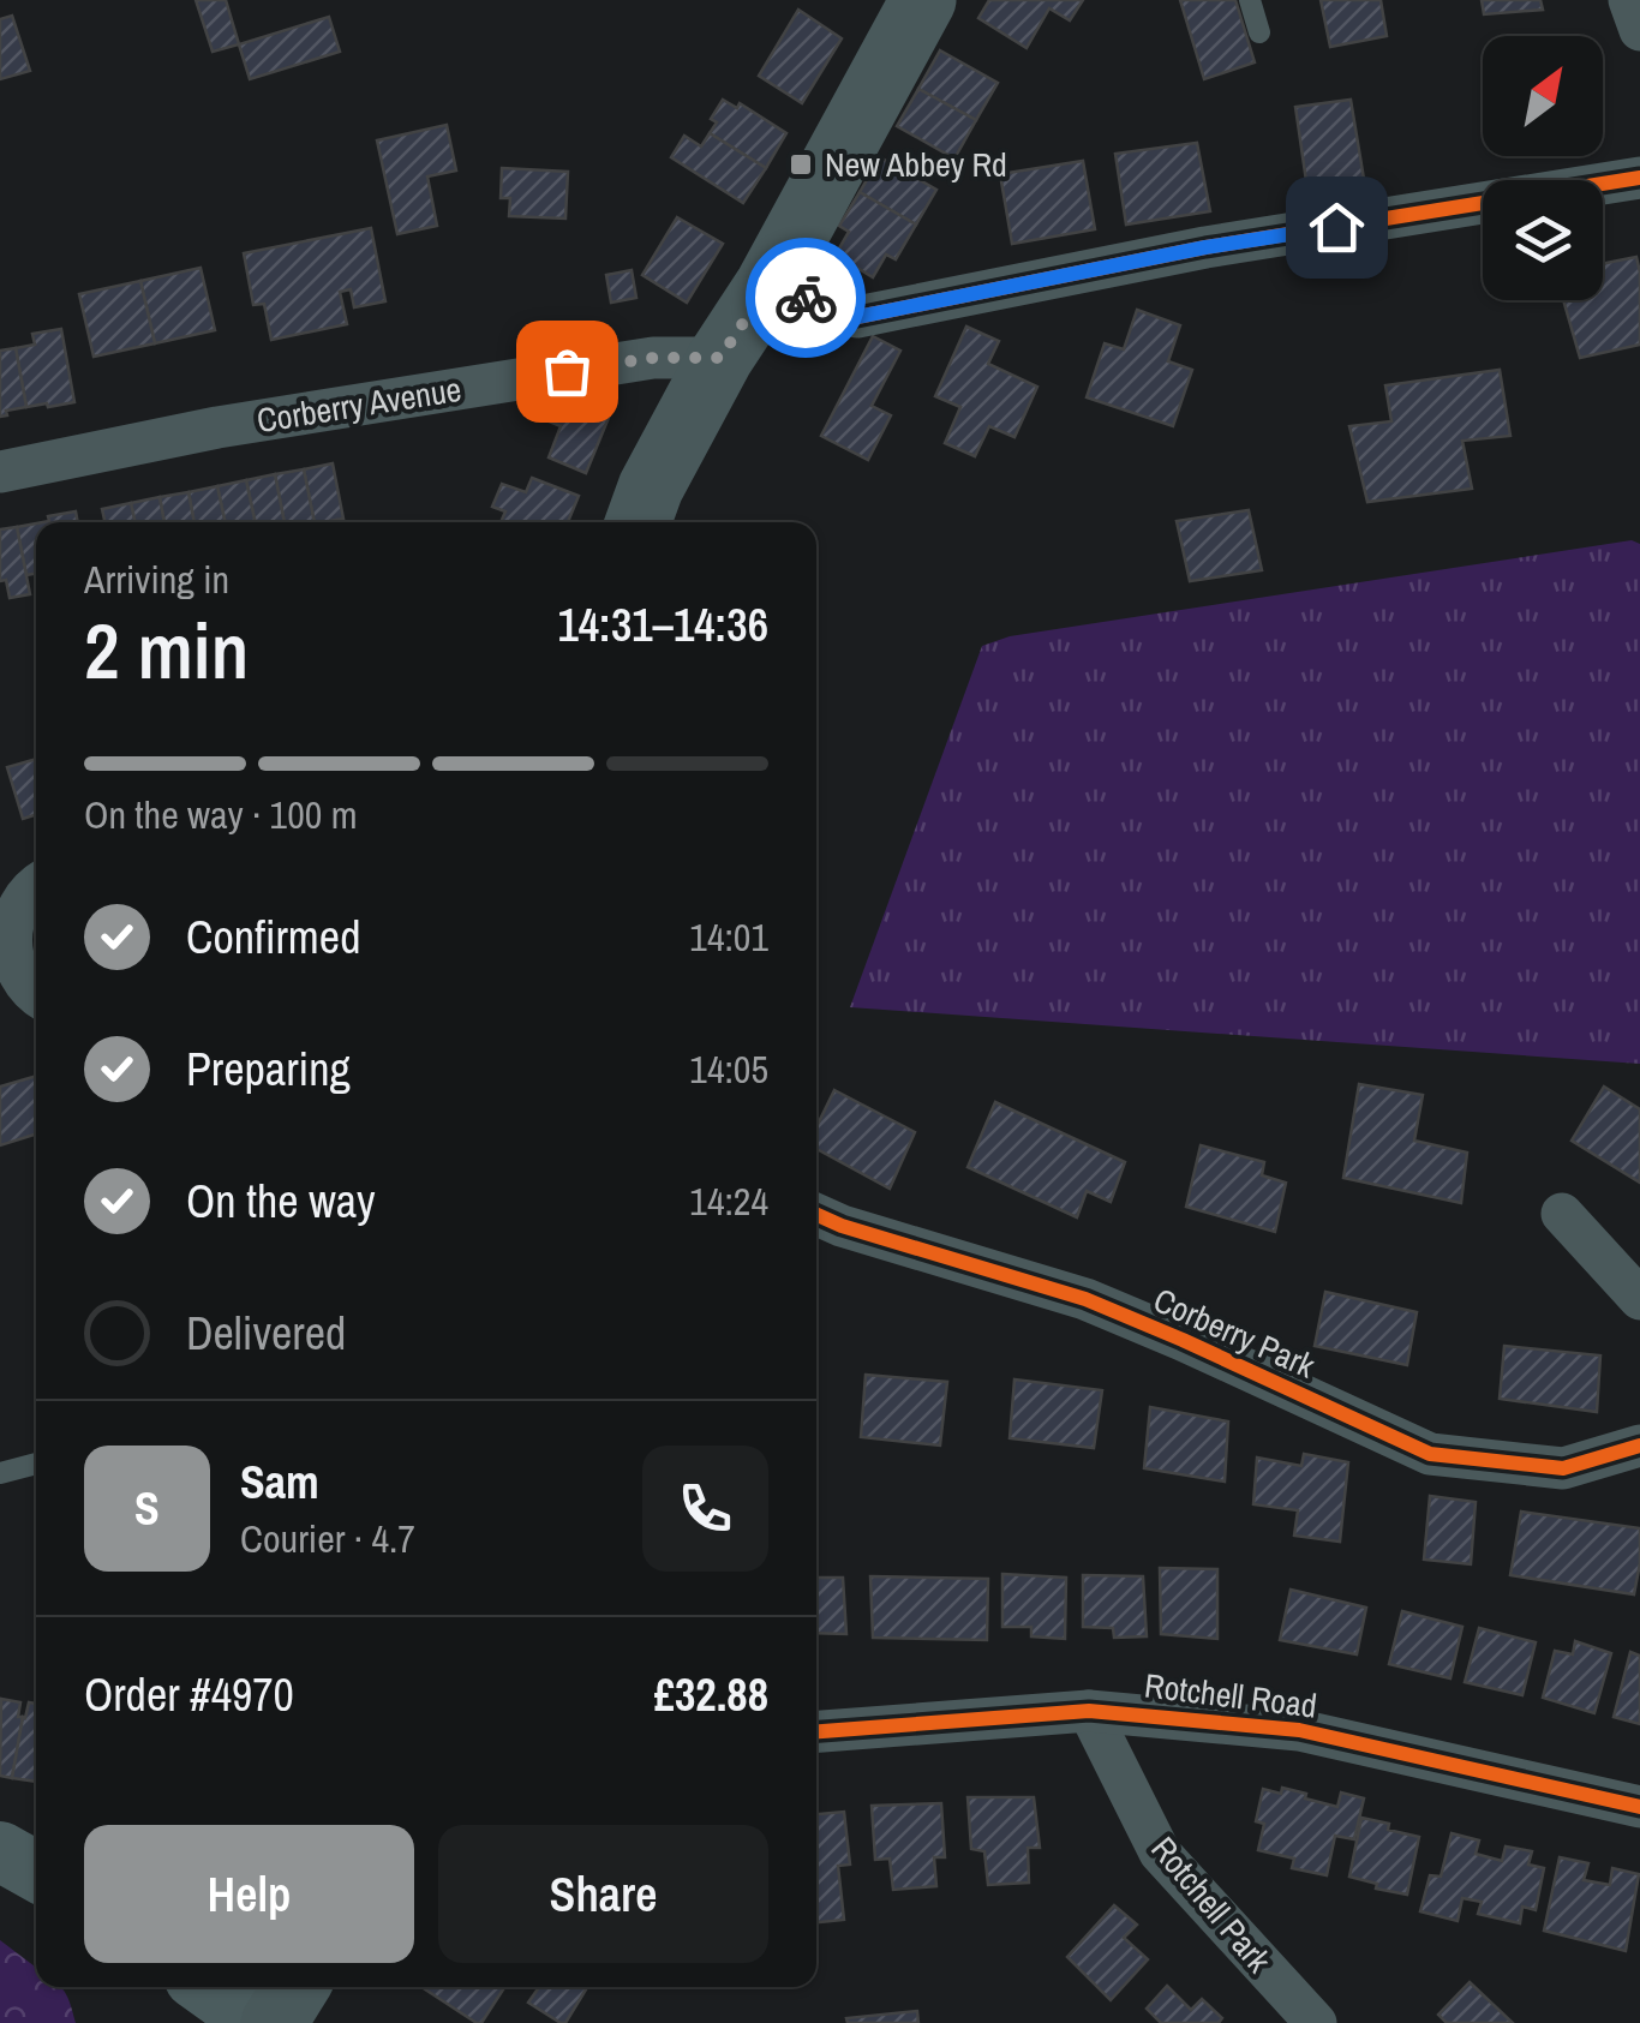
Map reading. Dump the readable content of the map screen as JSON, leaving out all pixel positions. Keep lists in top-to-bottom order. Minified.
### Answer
{"streets":{"street":["Corberry Avenue","Corberry Park","Rotchell Road","Rotchell Park"]},"crossings":[["Rotchell Road","Rotchell Park"]],"places":{"transit":["New Abbey Rd"]},"north":"top right","page":{"heading":["2 min","Arriving in","14:31–14:36"],"panel":["Sam","Courier · 4.7","Order #4970","£32.88"],"bar":"On the way · 100 m","list":[["Confirmed","14:01"],["Preparing","14:05"],["On the way","14:24"],"Delivered"],"round":"S","buttons":["Help","Share"]}}
